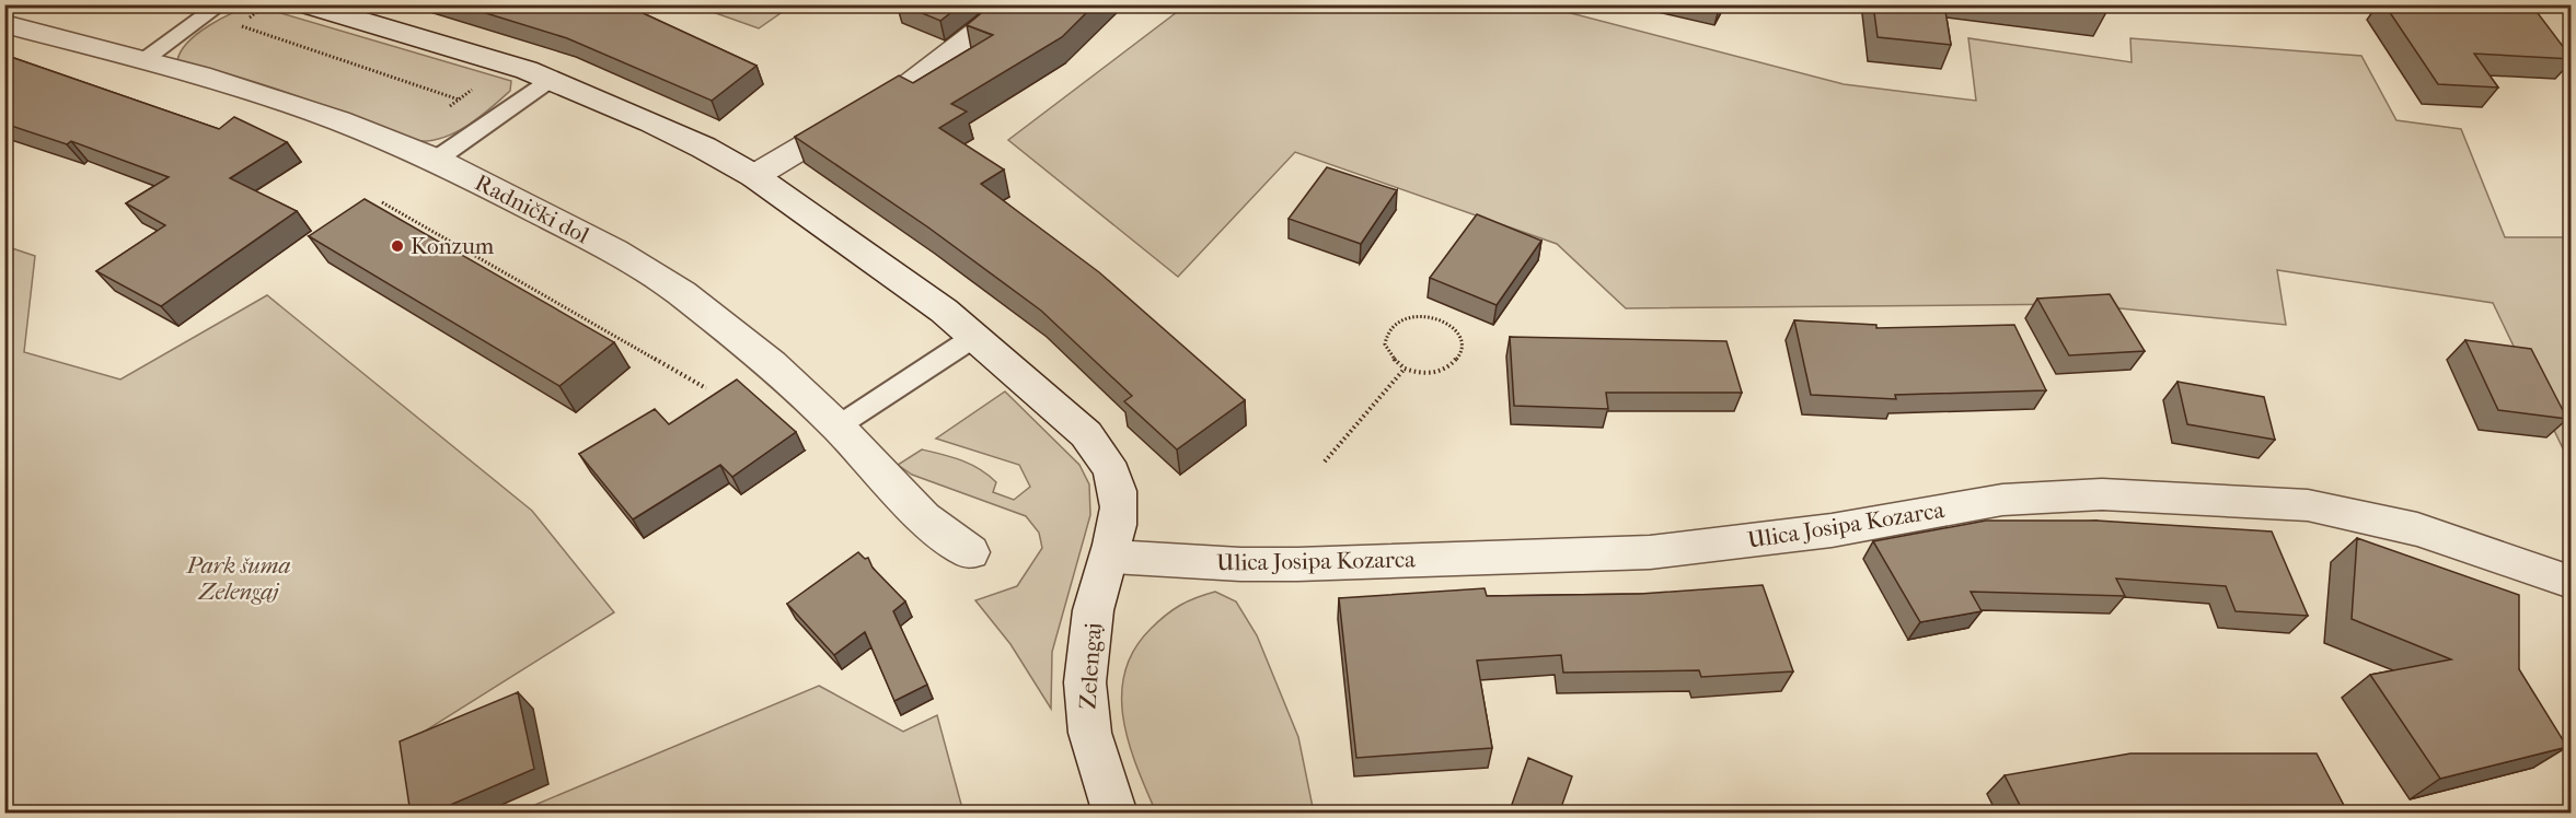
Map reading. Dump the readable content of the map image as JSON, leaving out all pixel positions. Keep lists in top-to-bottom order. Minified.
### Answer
{"streets":{"street":["Radnički dol","Ulica Josipa Kozarca","Zelengaj"]},"crossings":[["Ulica Josipa Kozarca","Zelengaj"]],"parks":["Park šuma Zelengaj"],"places":["Konzum"]}
